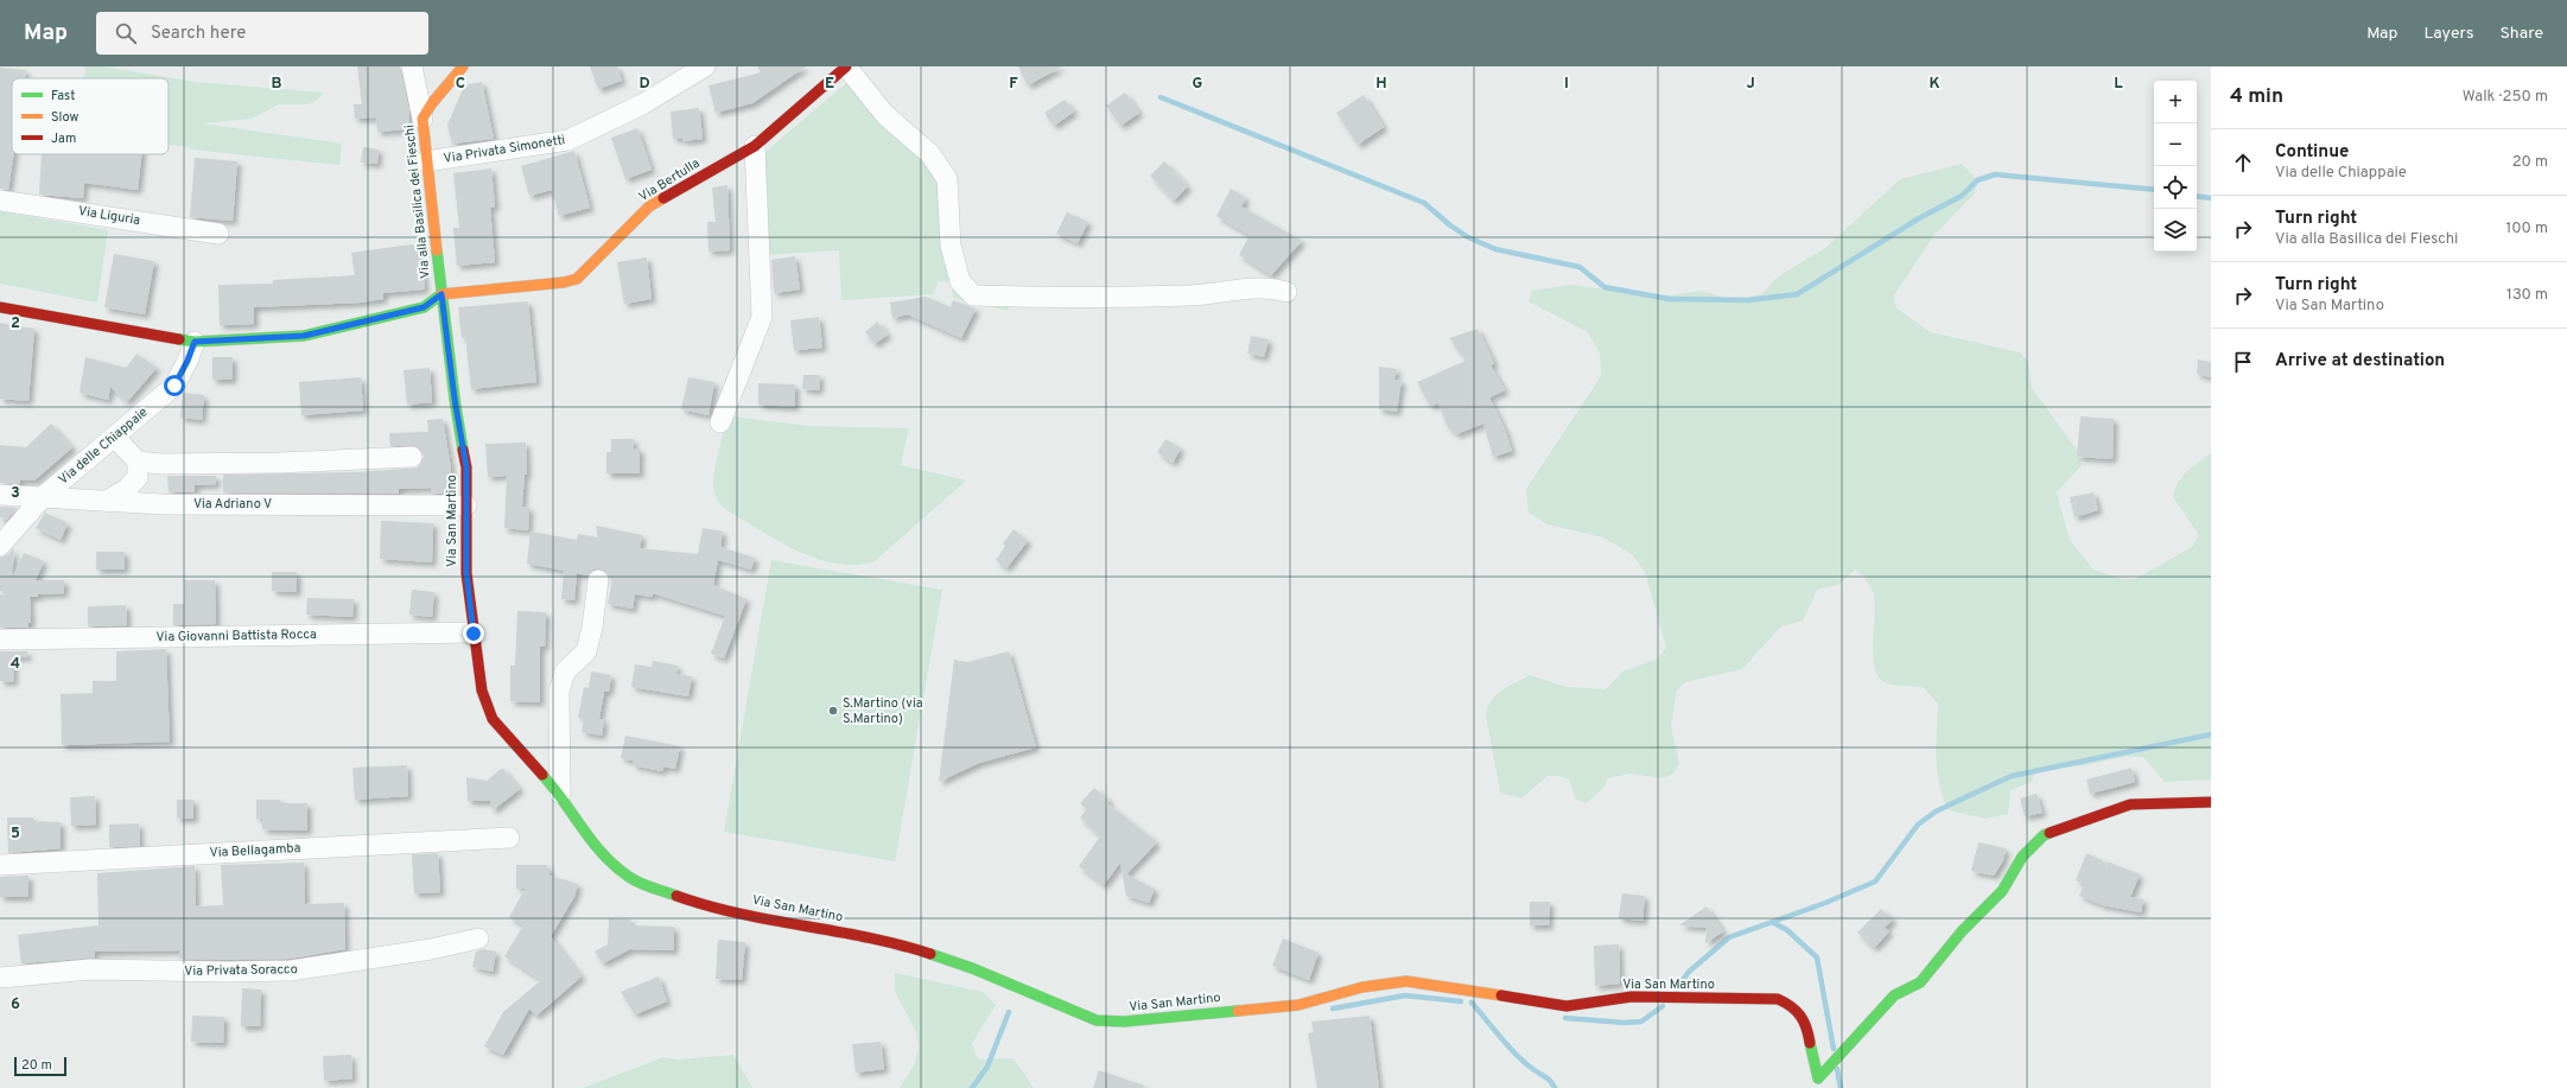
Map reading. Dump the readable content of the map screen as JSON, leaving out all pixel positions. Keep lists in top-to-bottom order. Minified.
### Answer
{"streets":{"street":["Via Privata Simonetti","Via Bertulla","Via alla Basilica dei Fieschi","Via Liguria","Via delle Chiappaie","Via Adriano V","Via San Martino","Via Giovanni Battista Rocca","Via Bellagamba","Via Privata Soracco"]},"crossings":[["Via Privata Simonetti","Via alla Basilica dei Fieschi"],["Via Bertulla","Via alla Basilica dei Fieschi"],["Via Bertulla","Via San Martino"],["Via alla Basilica dei Fieschi","Via delle Chiappaie"],["Via alla Basilica dei Fieschi","Via San Martino"],["Via delle Chiappaie","Via Adriano V"],["Via Adriano V","Via San Martino"],["Via San Martino","Via Giovanni Battista Rocca"]],"places":["S.Martino (via S.Martino)"],"legend":["Fast","Slow","Jam"],"scale_bar":"20 m","page":{"header":"Map","search":"Search here","nav":["Map","Layers","Share"],"heading":["4 min","Walk · 250 m"],"map_buttons":["+","−"],"list":[["Continue","Via delle Chiappaie","20 m"],["Turn right","Via alla Basilica dei Fieschi","100 m"],["Turn right","Via San Martino","130 m"],"Arrive at destination"],"scale":"20 m"},"grid":{"columns":["B","C","D","E","F","G","H","I","J","K","L"],"rows":["2","3","4","5","6"]}}
